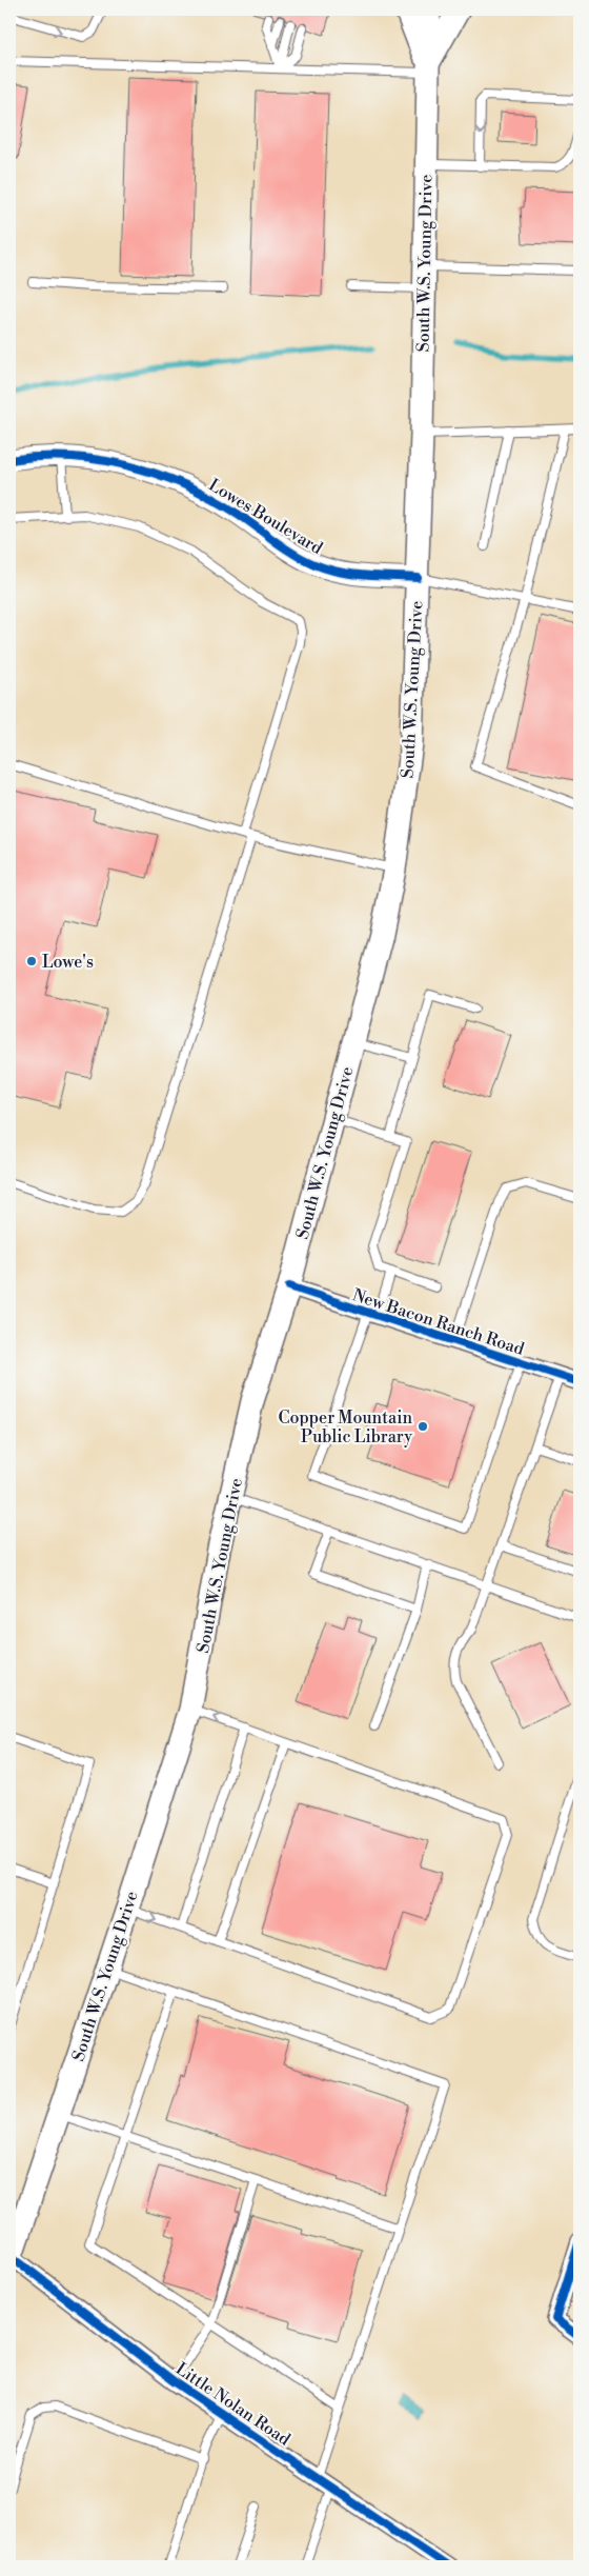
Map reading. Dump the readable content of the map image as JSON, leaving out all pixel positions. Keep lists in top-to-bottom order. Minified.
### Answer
{"streets":{"main road":["South W.S. Young Drive"],"street":["Lowes Boulevard","New Bacon Ranch Road","Little Nolan Road"]},"crossings":[["South W.S. Young Drive","Lowes Boulevard"],["South W.S. Young Drive","New Bacon Ranch Road"],["South W.S. Young Drive","Little Nolan Road"]],"places":["Lowe's","Copper Mountain Public Library"]}
